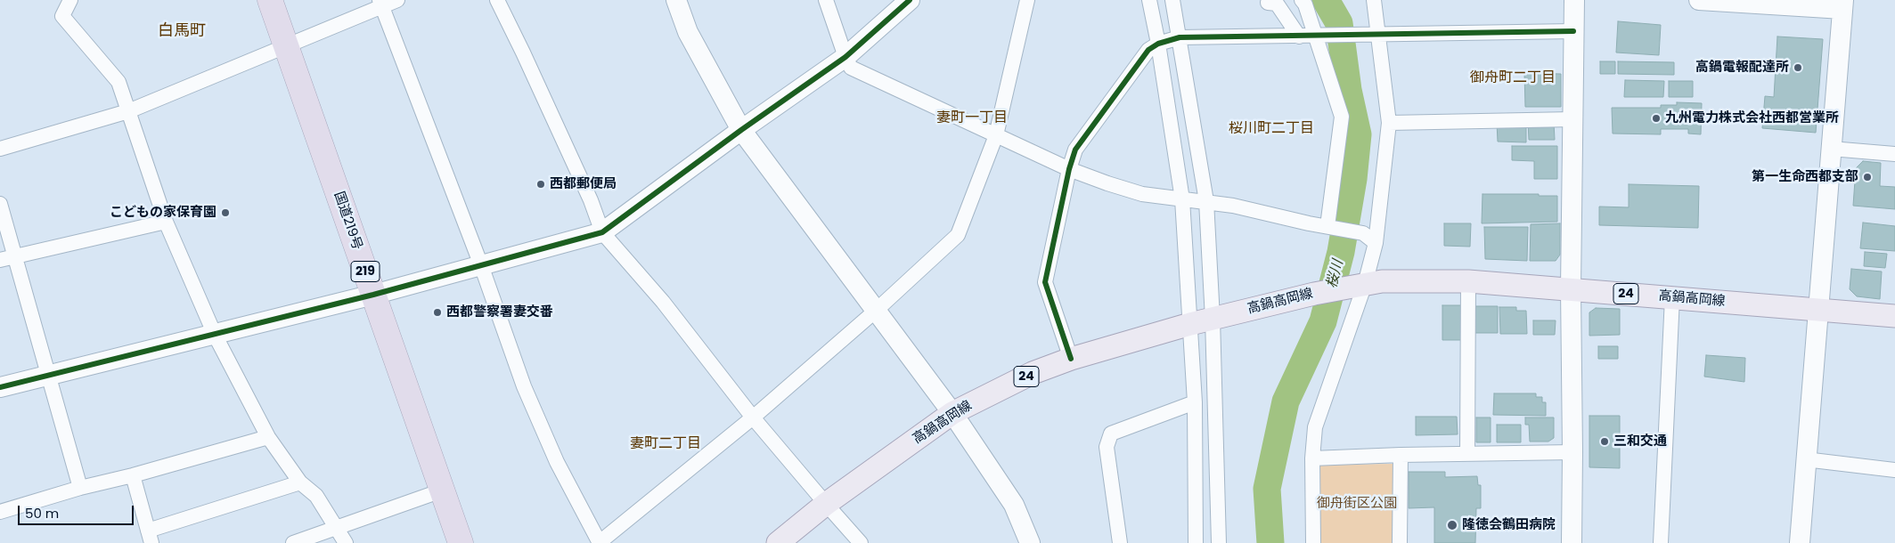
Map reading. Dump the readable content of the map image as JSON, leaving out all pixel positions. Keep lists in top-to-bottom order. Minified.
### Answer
{"streets":{"highway":["国道219号","219"],"main road":["24","高鍋高岡線"]},"districts":["白馬町","御舟町二丁目","妻町一丁目","桜川町二丁目","妻町二丁目"],"water":["桜川"],"parks":["御舟街区公園"],"places":["高鍋電報配達所","九州電力株式会社西都営業所","第一生命西都支部","西都郵便局","こどもの家保育園","西都警察署妻交番","三和交通","隆徳会鶴田病院"],"scale_bar":"50 m"}
